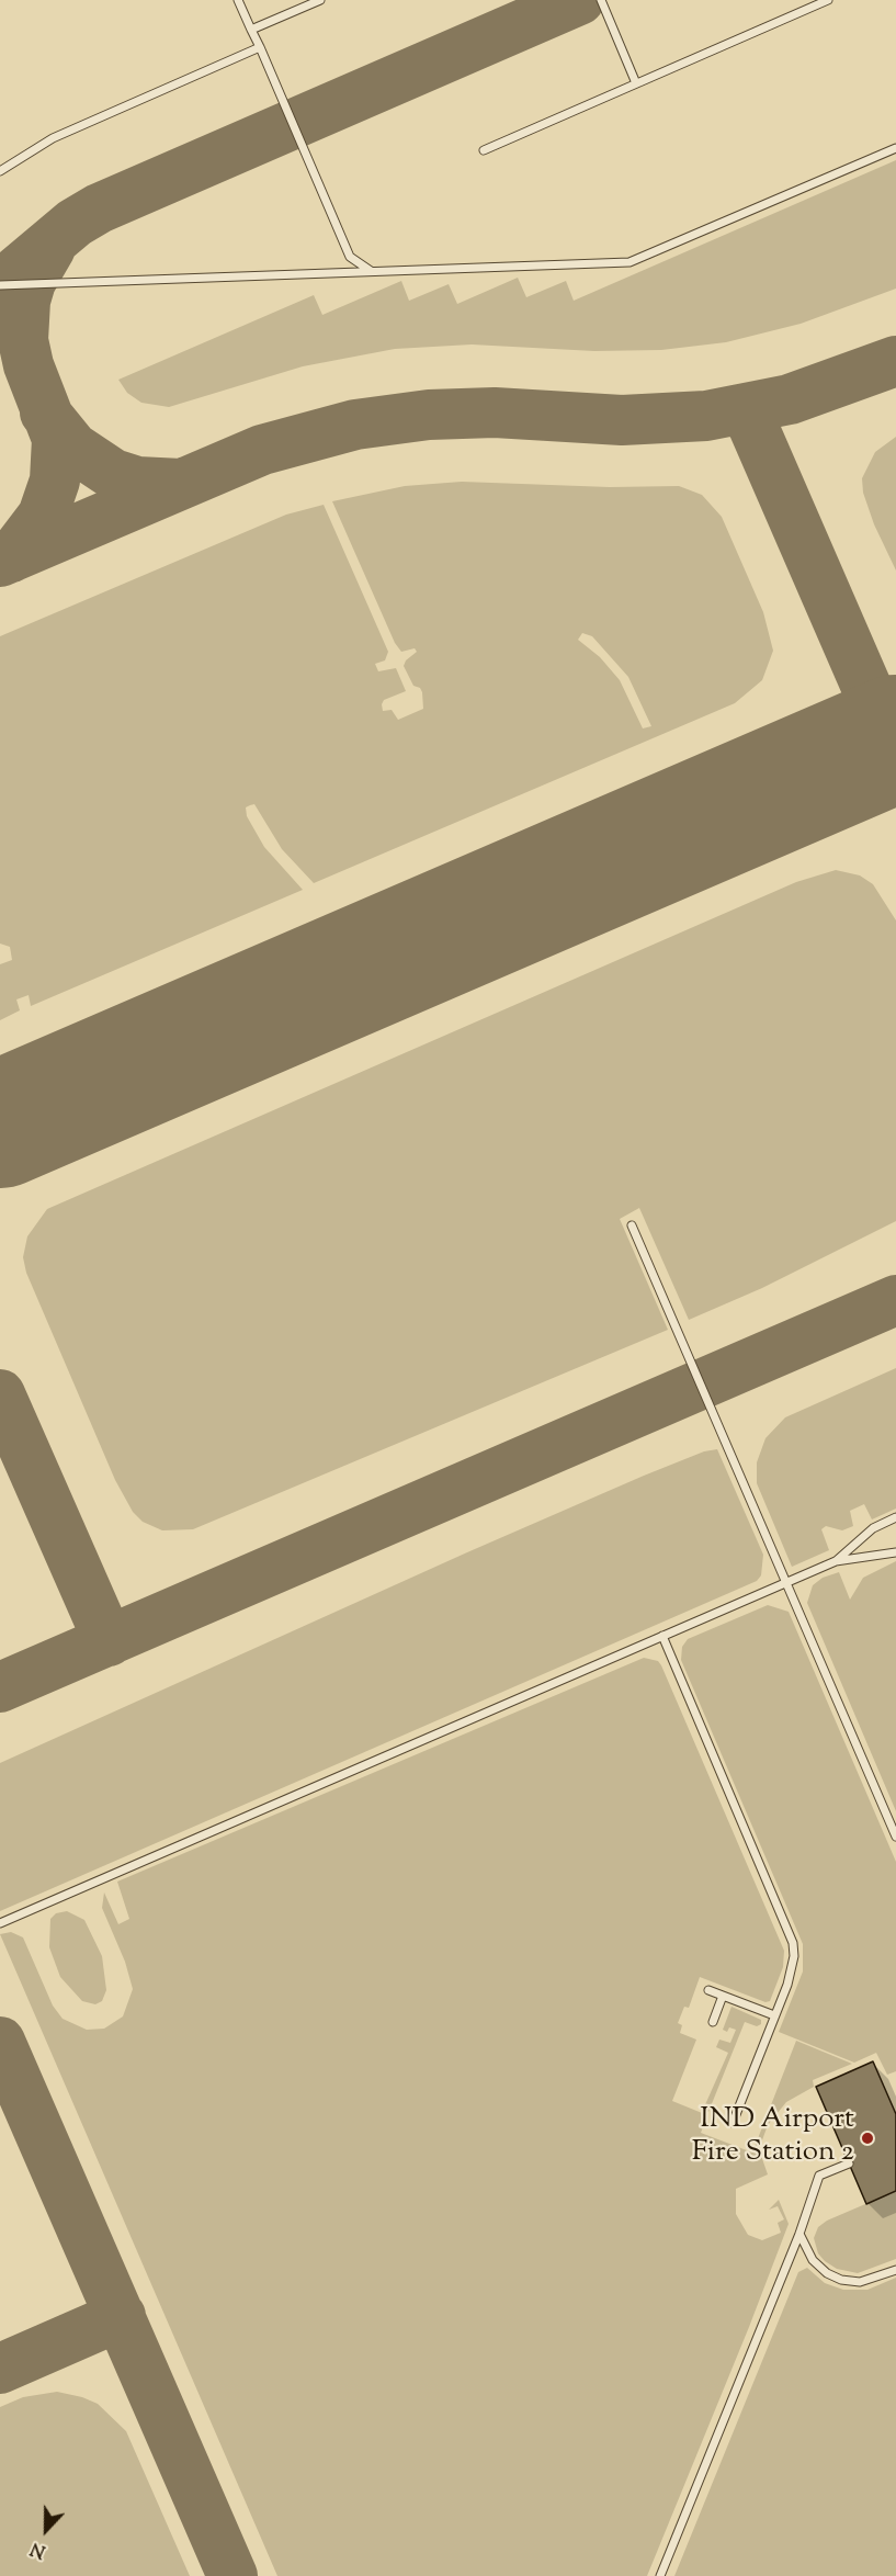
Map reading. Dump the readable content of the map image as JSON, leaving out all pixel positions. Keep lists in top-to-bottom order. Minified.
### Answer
{"places":["IND Airport Fire Station 2"],"north":"bottom"}
